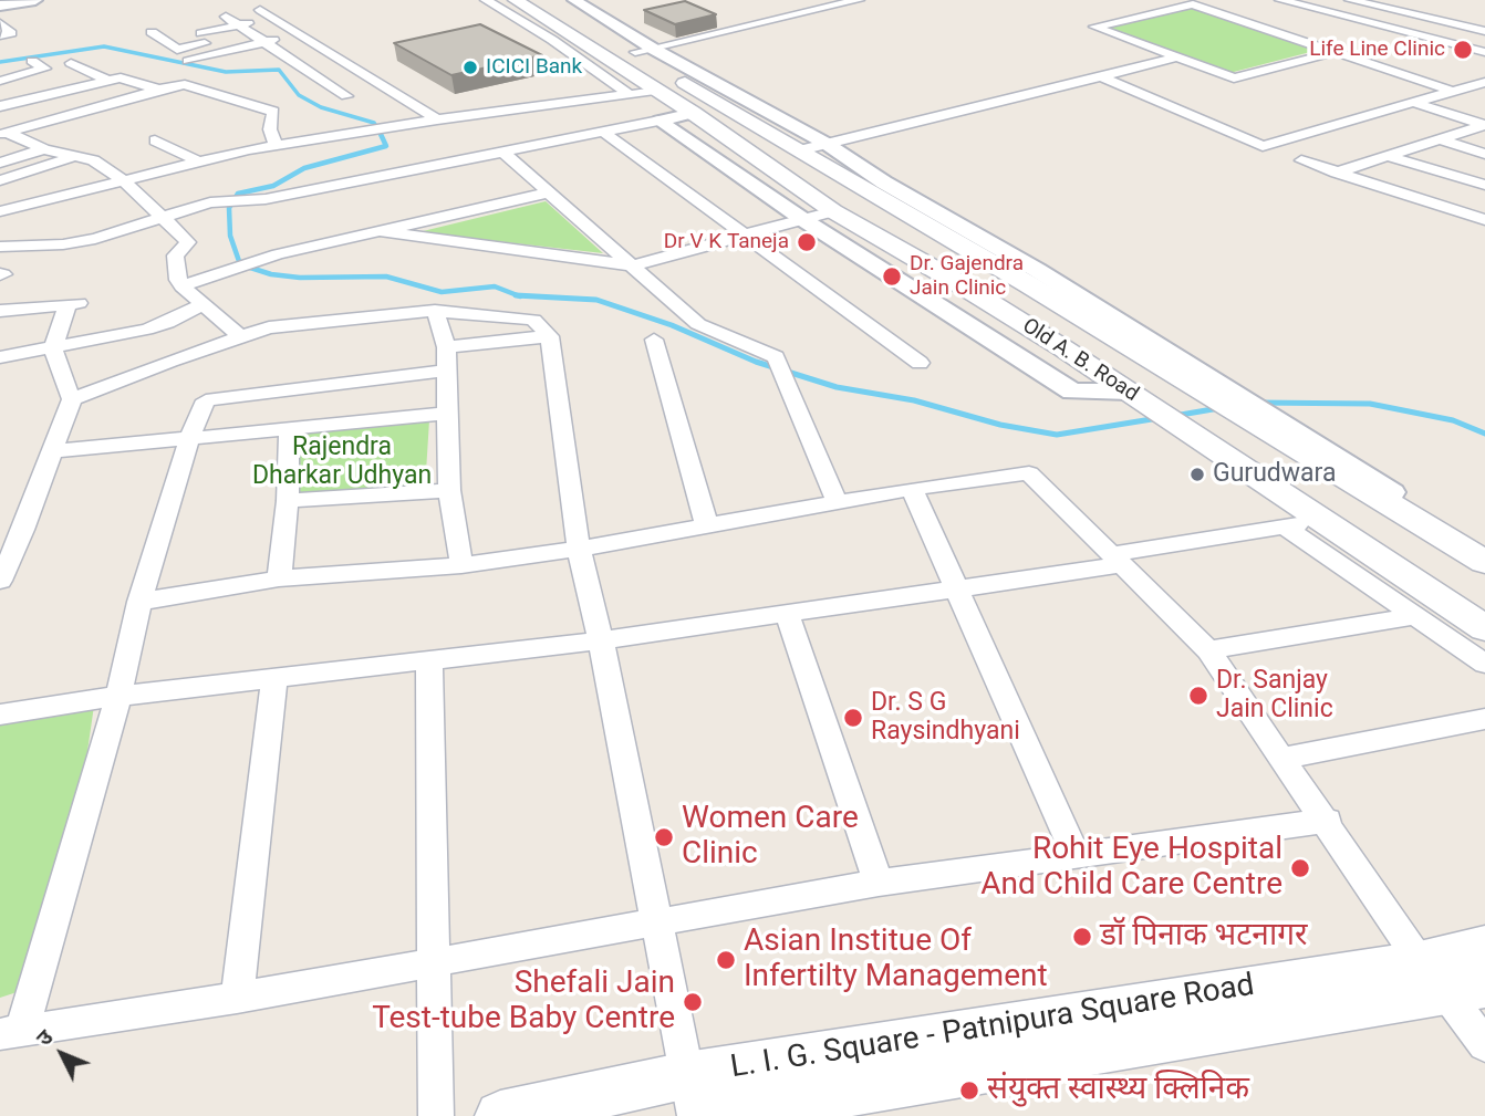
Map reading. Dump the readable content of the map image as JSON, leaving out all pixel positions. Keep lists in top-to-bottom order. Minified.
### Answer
{"streets":{"main road":["Old A. B. Road","L. I. G. Square - Patnipura Square Road"]},"parks":["Rajendra Dharkar Udhyan"],"places":["Life Line Clinic","ICICI Bank","Dr V K Taneja","Dr. Gajendra Jain Clinic","Gurudwara","Dr. Sanjay Jain Clinic","Dr. S G Raysindhyani","Women Care Clinic","Rohit Eye Hospital And Child Care Centre","डॉ पिनाक भटनागर","Asian Institue Of Infertilty Management","Shefali Jain Test-tube Baby Centre","संयुक्त स्वास्थ्य क्लिनिक"],"north":"top left"}
